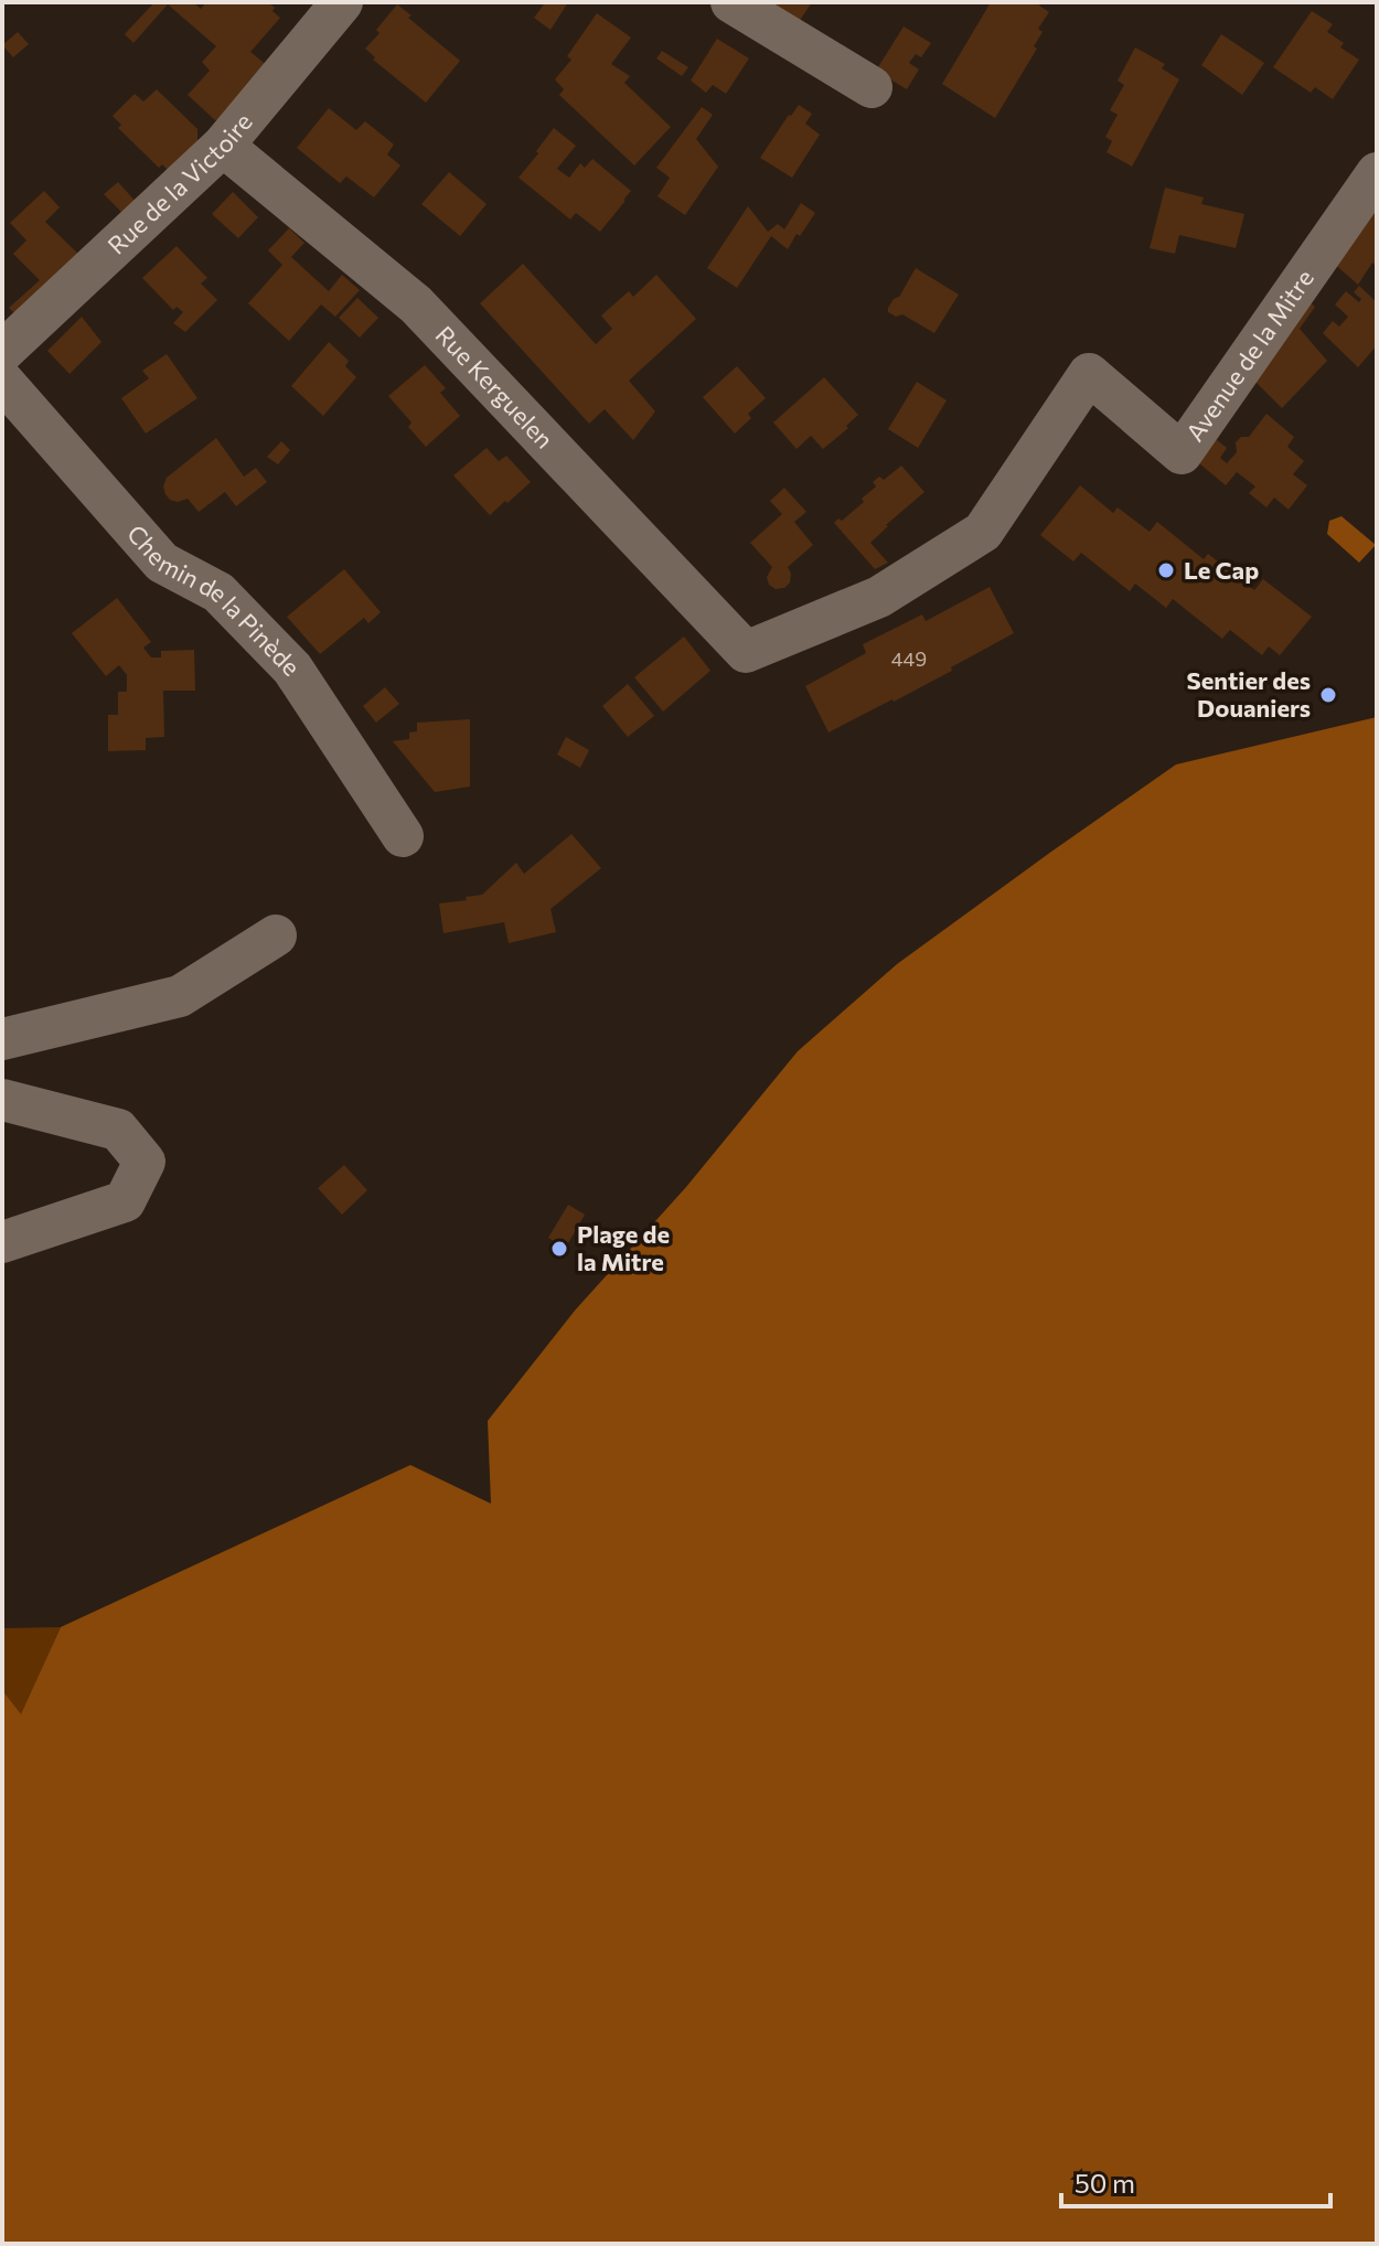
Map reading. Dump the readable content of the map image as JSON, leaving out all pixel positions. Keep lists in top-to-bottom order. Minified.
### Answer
{"streets":{"street":["Rue de la Victoire","Avenue de la Mitre","Rue Kerguelen","Chemin de la Pinède"]},"crossings":[["Rue de la Victoire","Rue Kerguelen"],["Avenue de la Mitre","Rue Kerguelen"]],"places":["Le Cap","Sentier des Douaniers","Plage de la Mitre"],"house_numbers":["449"],"scale_bar":"50 m"}
